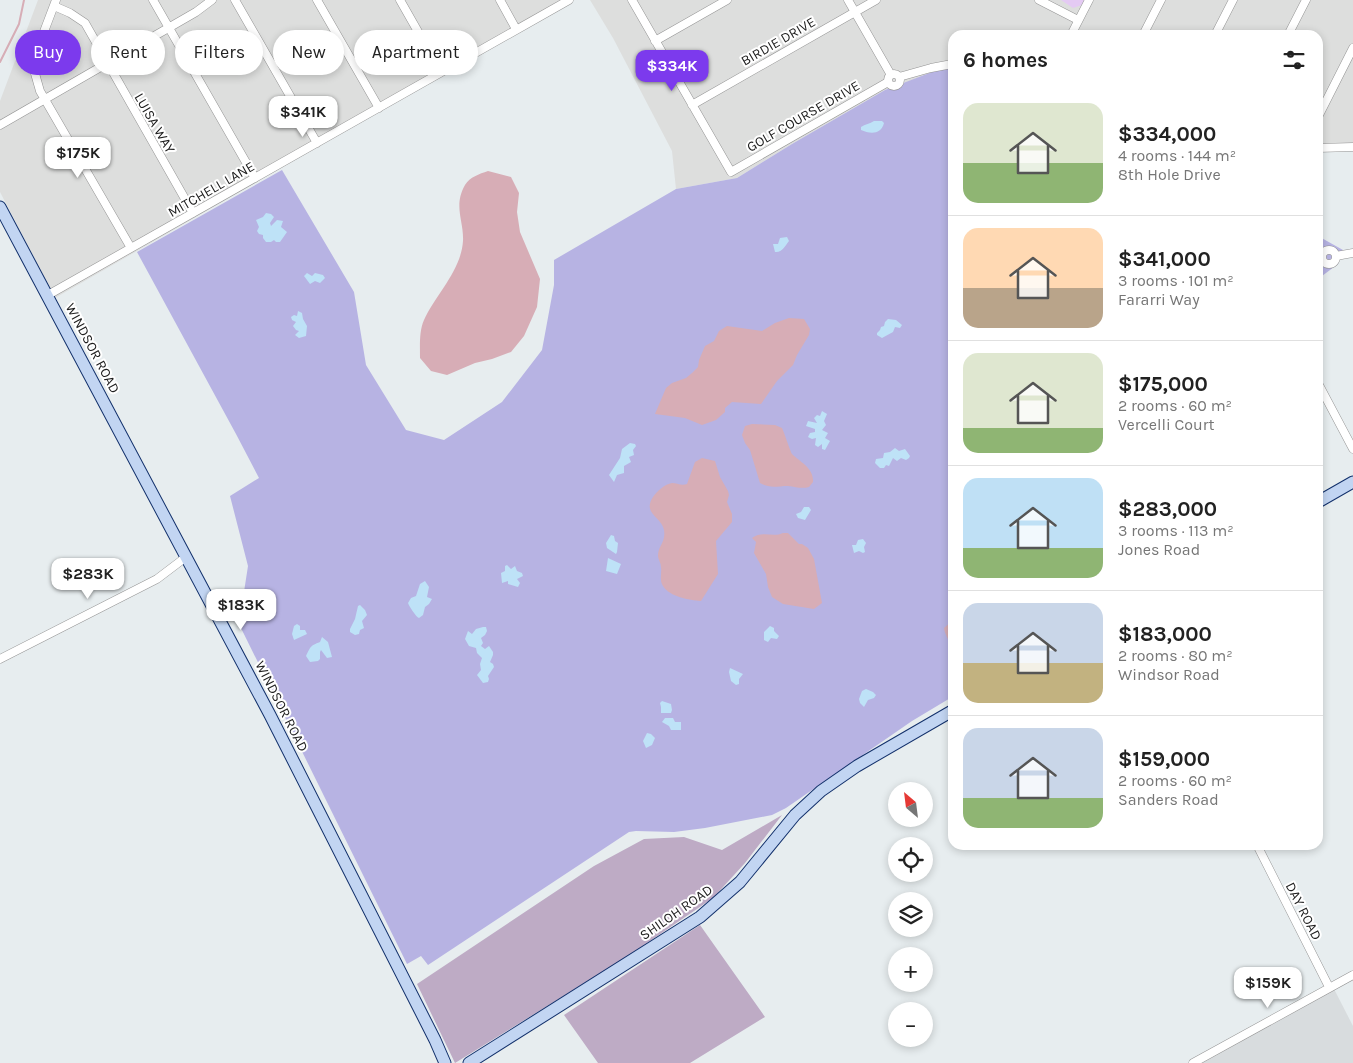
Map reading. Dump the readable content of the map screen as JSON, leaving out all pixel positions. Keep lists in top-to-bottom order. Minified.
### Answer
{"streets":{"main road":["WINDSOR ROAD","SHILOH ROAD"],"street":["BIRDIE DRIVE","GOLF COURSE DRIVE","LUISA WAY","MITCHELL LANE","DAY ROAD"]},"crossings":[["BIRDIE DRIVE","GOLF COURSE DRIVE"],["LUISA WAY","MITCHELL LANE"],["MITCHELL LANE","WINDSOR ROAD"]],"north":"top left","page":{"chip":["Buy","Rent","Filters","New","Apartment"],"heading":"6 homes","price":["$334K","$341K","$175K","$283K","$183K","$159K"],"list":[{"name":"$334,000","note":"4 rooms · 144 m² · 8th Hole Drive"},{"name":"$341,000","note":"3 rooms · 101 m² · Fararri Way"},{"name":"$175,000","note":"2 rooms · 60 m² · Vercelli Court"},{"name":"$283,000","note":"3 rooms · 113 m² · Jones Road"},{"name":"$183,000","note":"2 rooms · 80 m² · Windsor Road"},{"name":"$159,000","note":"2 rooms · 60 m² · Sanders Road"}],"map_buttons":["+","−"]}}
